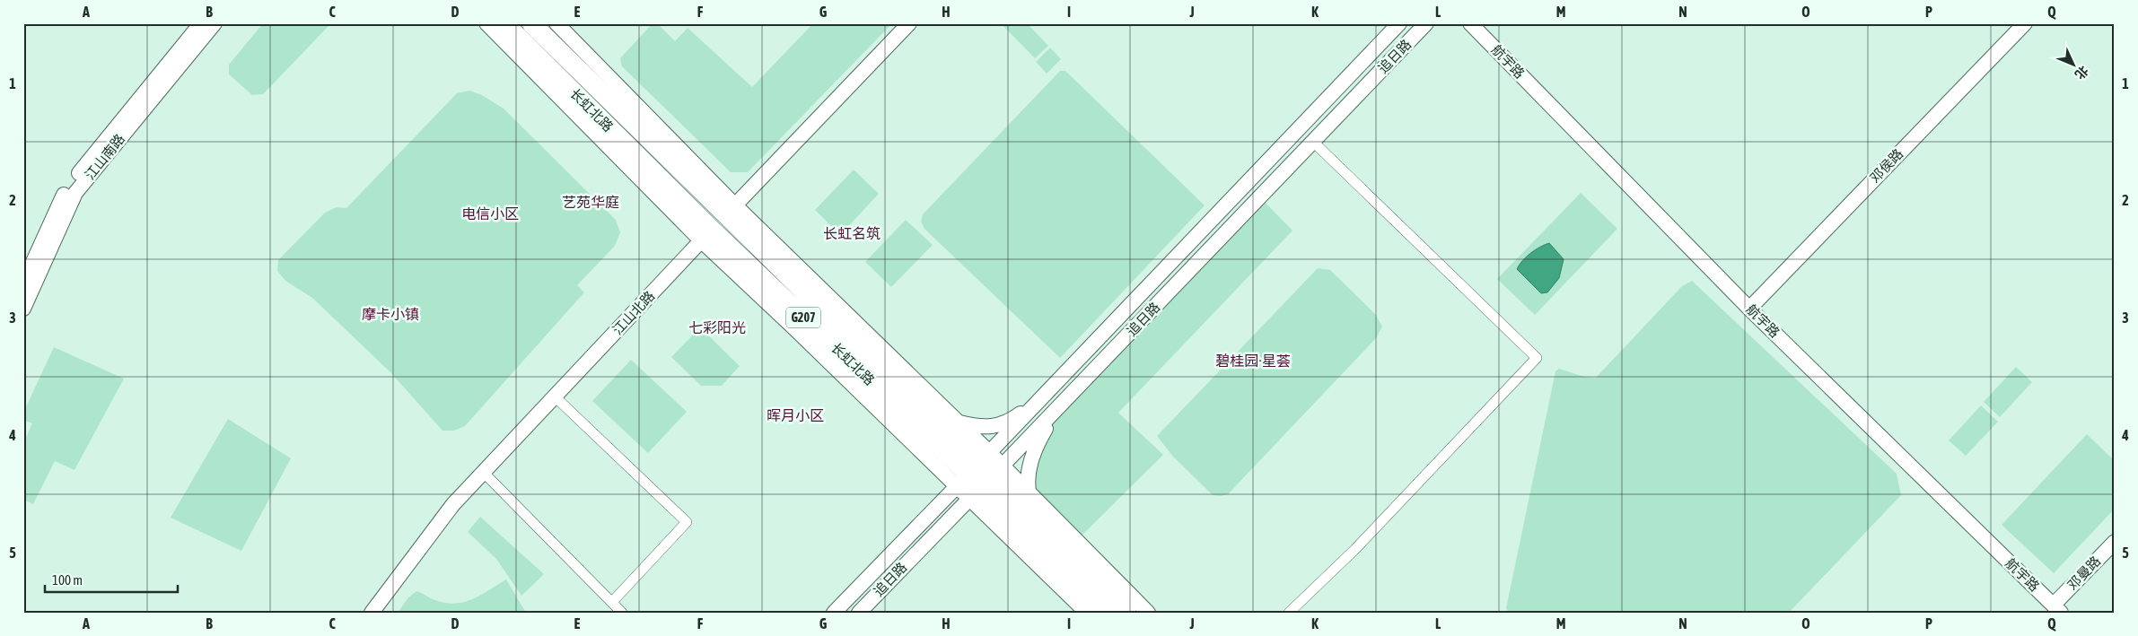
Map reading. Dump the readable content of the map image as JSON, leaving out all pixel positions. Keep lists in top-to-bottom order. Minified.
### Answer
{"streets":{"highway":["长虹北路","G207"],"street":["追日路","航宇路","江山南路","邓侯路","江山北路","邓曼路"]},"crossings":[["追日路","长虹北路"],["航宇路","邓侯路"],["航宇路","邓曼路"],["长虹北路","江山北路"]],"districts":["艺苑华庭","电信小区","长虹名筑","摩卡小镇","七彩阳光","碧桂园·星荟","晖月小区"],"scale_bar":"100 m","north":"bottom right","grid":{"columns":["A","B","C","D","E","F","G","H","I","J","K","L","M","N","O","P","Q"],"rows":["1","2","3","4","5"]}}
